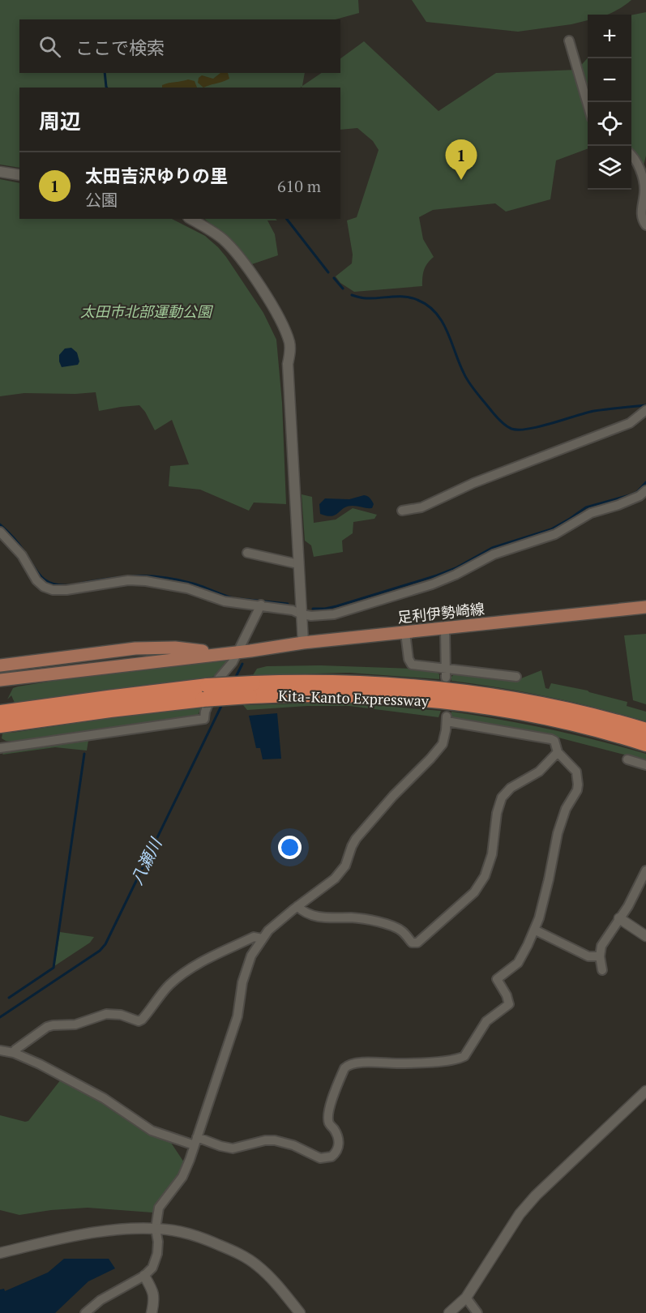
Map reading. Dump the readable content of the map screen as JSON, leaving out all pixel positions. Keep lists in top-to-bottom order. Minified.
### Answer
{"streets":{"highway":["Kita-Kanto Expressway"],"main road":["足利伊勢崎線"]},"water":["八瀬川"],"parks":["太田市北部運動公園"],"page":{"map_buttons":["+","−"],"search":"ここで検索","heading":"周辺","pins":"1","list":[{"mark":"1","name":"太田吉沢ゆりの里","note":"公園","value":"610 m"}]}}
